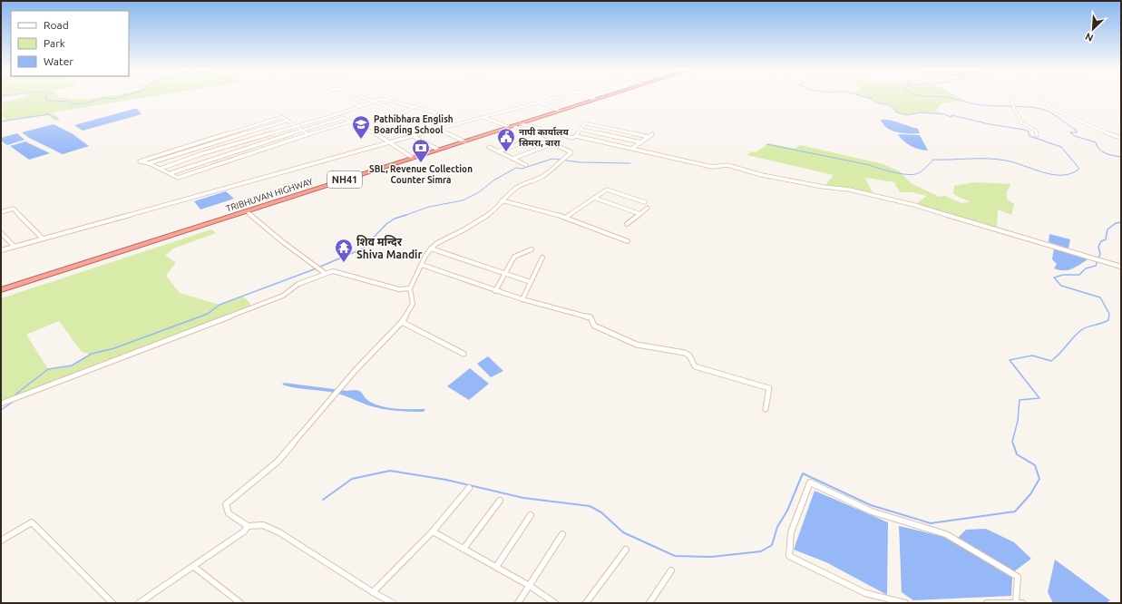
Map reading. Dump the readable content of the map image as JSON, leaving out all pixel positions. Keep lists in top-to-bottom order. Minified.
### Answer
{"streets":{"highway":["NH41","TRIBHUVAN HIGHWAY"]},"places":{"school or university":["Pathibhara English Boarding School"],"public building":["नापी कार्यालय सिमरा, बारा"],"bank":["SBL, Revenue Collection Counter Simra"],"temple":["शिव मन्दिर Shiva Mandir"]},"legend":["Road","Park","Water"],"north":"bottom left"}
